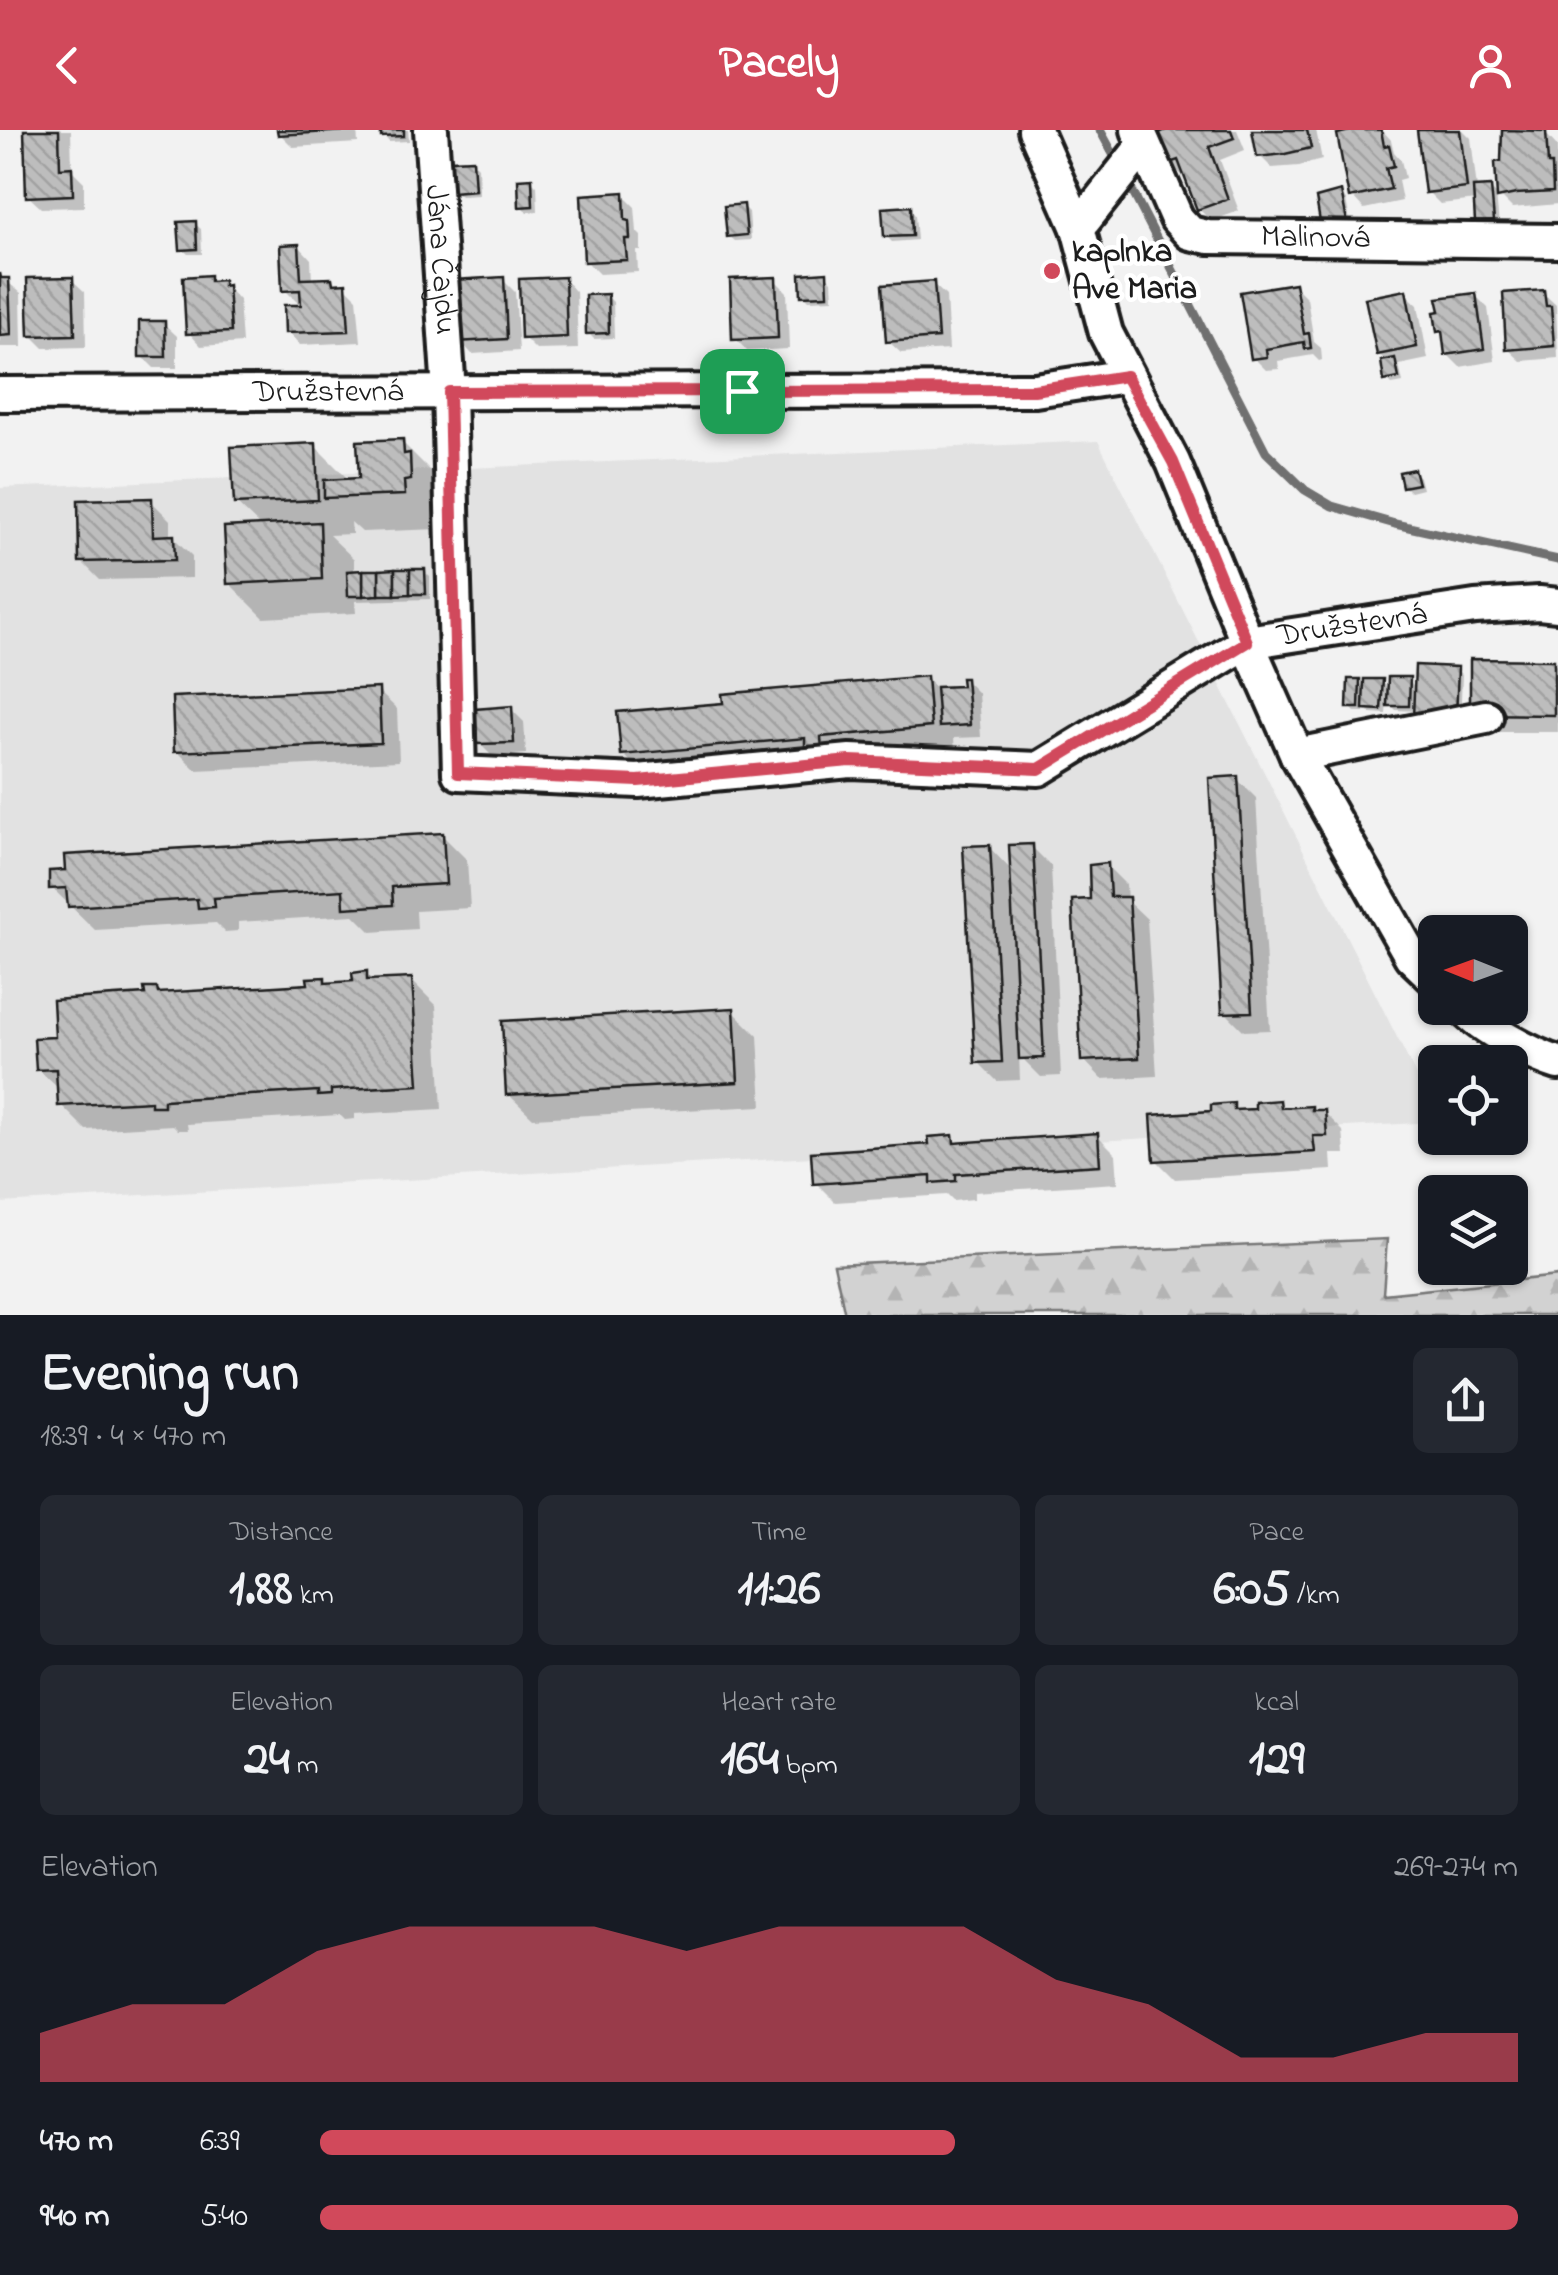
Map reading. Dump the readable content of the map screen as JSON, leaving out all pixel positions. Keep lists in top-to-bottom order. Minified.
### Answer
{"streets":{"street":["Malinová","Jána Čajdu","Družstevná"]},"crossings":[["Jána Čajdu","Družstevná"]],"places":["kaplnka Ave Maria"],"north":"left","page":{"header":"Pacely","heading":["Evening run","18:39 · 4 × 470 m"],"stats":[["Distance","1.88 km"],["Time","11:26"],["Pace","6:05 /km"],["Elevation","24 m"],["Heart rate","164 bpm"],["kcal","129"]],"chart":["Elevation","269–274 m"],"list":[{"name":"470 m","note":"6:39"},{"name":"940 m","note":"5:40"}]}}
